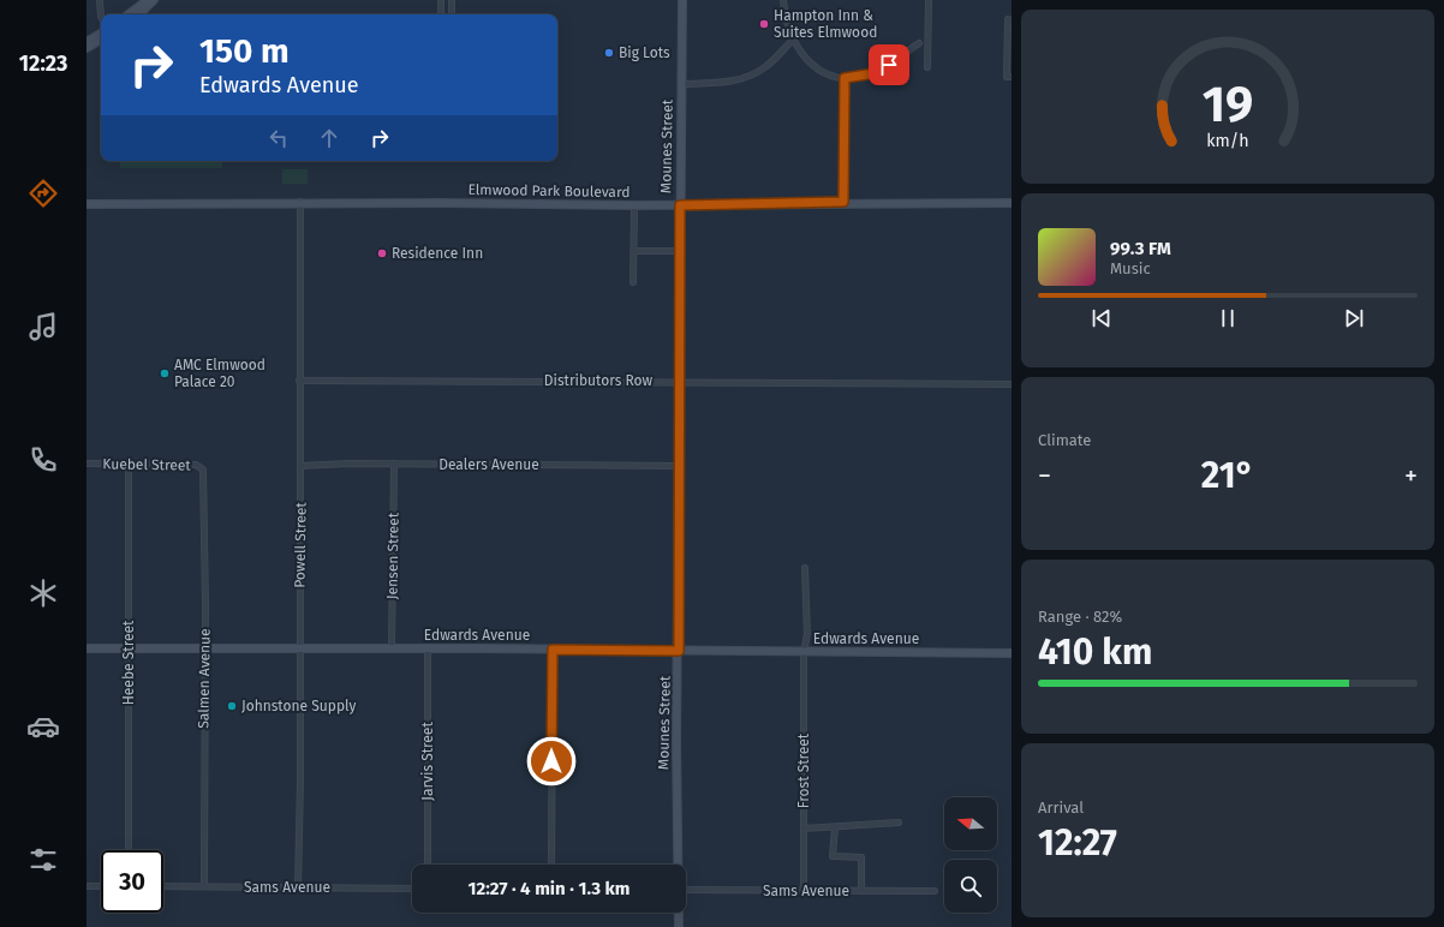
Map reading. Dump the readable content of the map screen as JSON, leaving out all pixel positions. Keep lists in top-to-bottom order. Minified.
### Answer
{"streets":{"street":["Mounes Street","Elmwood Park Boulevard","Distributors Row","Kuebel Street","Dealers Avenue","Powell Street","Jensen Street","Edwards Avenue","Heebe Street","Salmen Avenue","Jarvis Street","Frost Street","Sams Avenue"]},"crossings":[["Mounes Street","Elmwood Park Boulevard"],["Mounes Street","Distributors Row"],["Mounes Street","Dealers Avenue"],["Mounes Street","Edwards Avenue"],["Elmwood Park Boulevard","Powell Street"],["Distributors Row","Powell Street"],["Kuebel Street","Heebe Street"],["Kuebel Street","Salmen Avenue"],["Dealers Avenue","Powell Street"],["Dealers Avenue","Jensen Street"],["Powell Street","Edwards Avenue"],["Powell Street","Sams Avenue"],["Jensen Street","Edwards Avenue"],["Edwards Avenue","Heebe Street"],["Edwards Avenue","Salmen Avenue"],["Edwards Avenue","Jarvis Street"],["Edwards Avenue","Frost Street"],["Salmen Avenue","Sams Avenue"],["Frost Street","Sams Avenue"]],"places":["Hampton Inn & Suites Elmwood","Big Lots","Residence Inn","AMC Elmwood Palace 20","Johnstone Supply"],"north":"left","page":{"tabs":"12:23","turn":["150 m","Edwards Avenue"],"song":["99.3 FM","Music"],"tile":["Climate",["Range · 82%","410 km"],["Arrival","12:27"]],"heat":["−","21°","+"],"limit":"30","trip":"12:27 · 4 min · 1.3 km","gauge":["19","km/h"]}}
